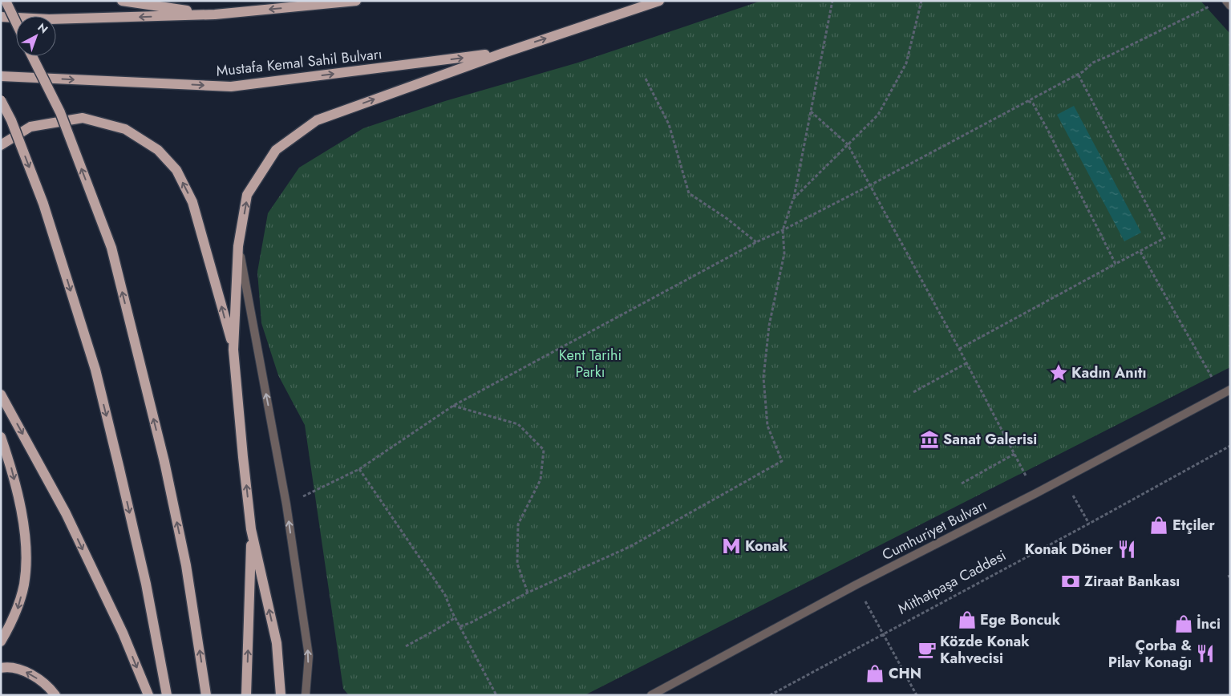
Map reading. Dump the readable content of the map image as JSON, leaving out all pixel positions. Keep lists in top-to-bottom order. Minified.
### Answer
{"streets":{"main road":["Mustafa Kemal Sahil Bulvarı"],"street":["Cumhuriyet Bulvarı"],"path":["Mithatpaşa Caddesi"]},"parks":["Kent Tarihi Parkı"],"places":{"place":["Kadın Anıtı"],"museum":["Sanat Galerisi"],"shop":["Etçiler","Ege Boncuk","İnci","CHN"],"metro station":["Konak"],"restaurant":["Konak Döner","Çorba & Pilav Konağı"],"bank":["Ziraat Bankası"],"cafe":["Közde Konak Kahvecisi"]},"north":"top right"}
